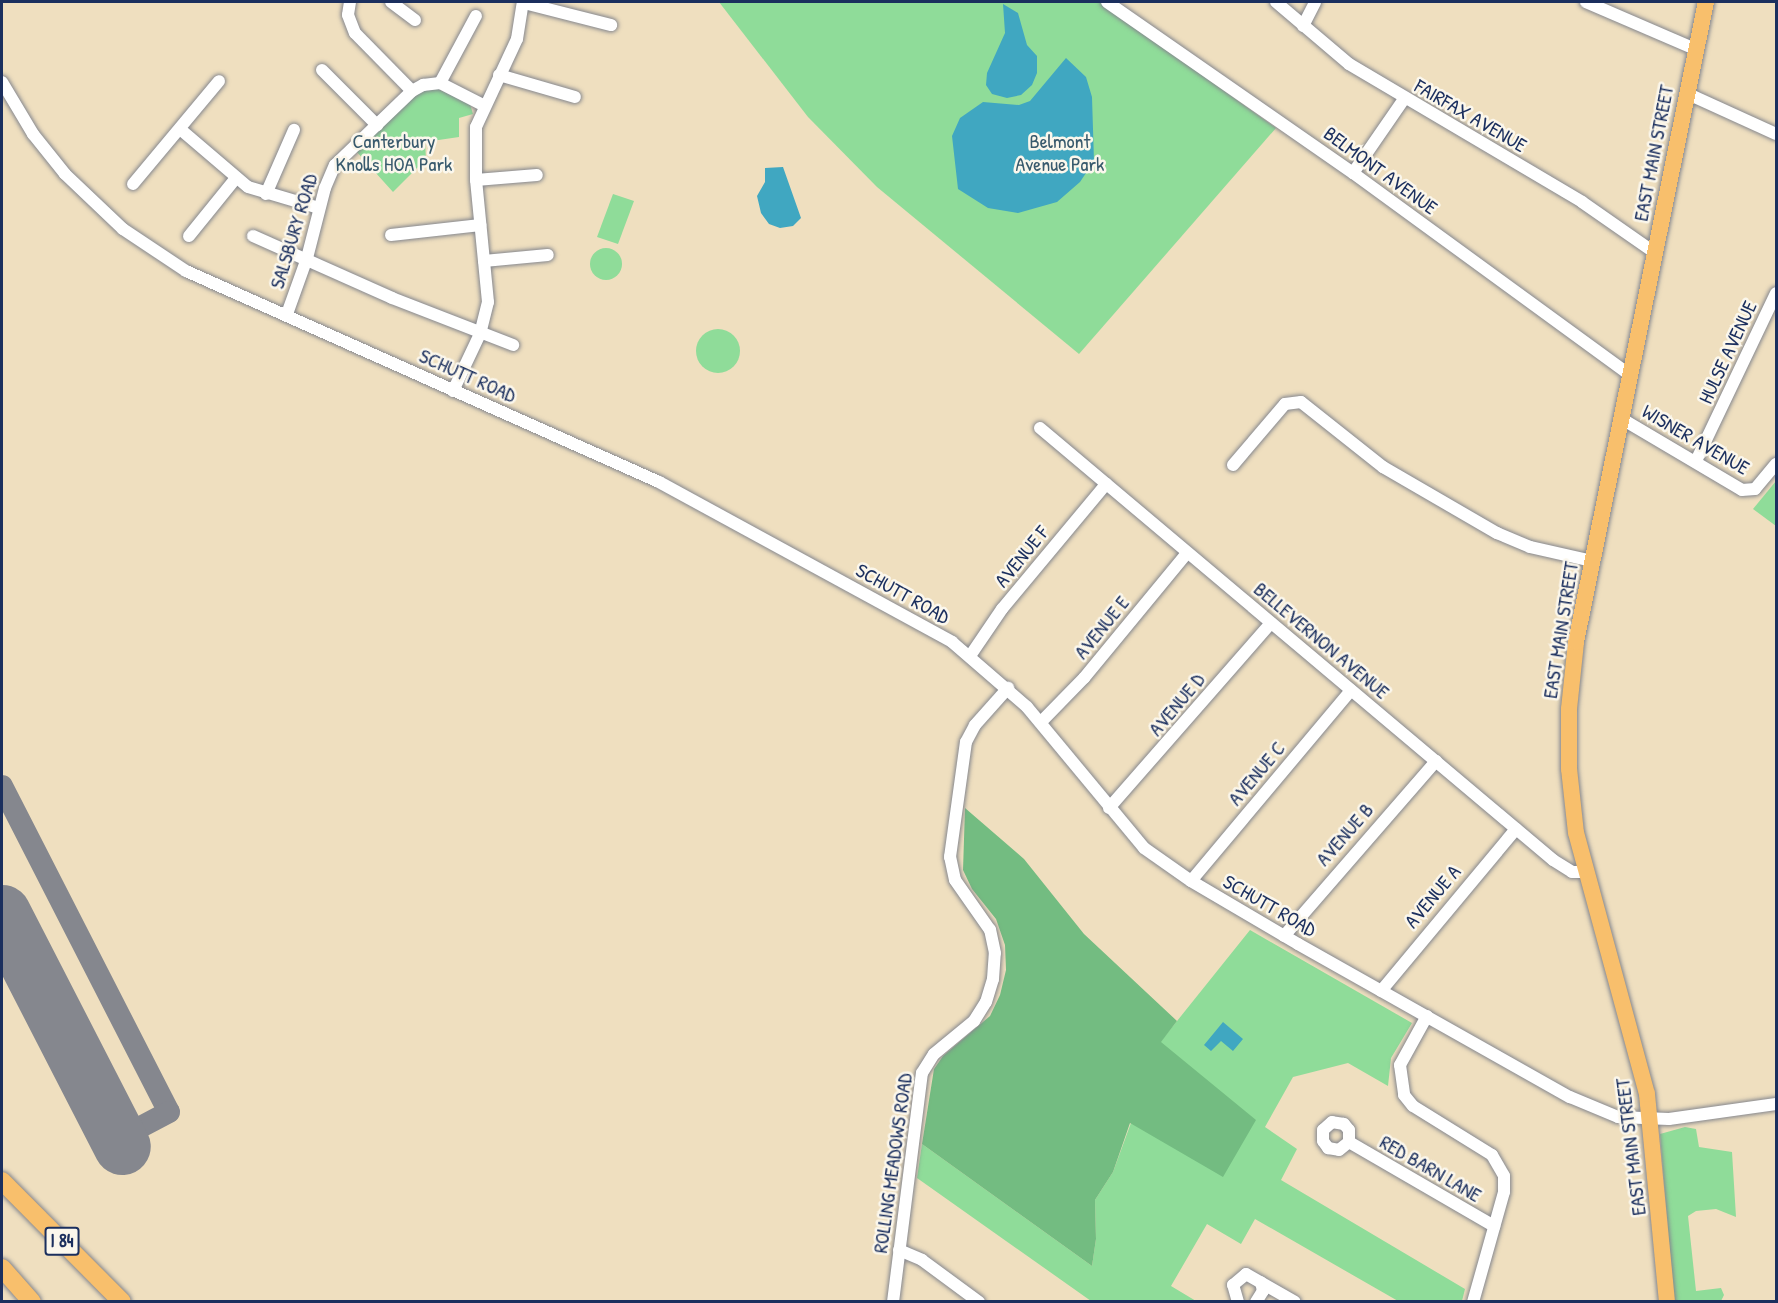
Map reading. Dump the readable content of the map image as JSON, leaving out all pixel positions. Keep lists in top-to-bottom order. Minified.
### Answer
{"streets":{"highway":["I 84"],"main road":["EAST MAIN STREET"],"street":["FAIRFAX AVENUE","BELMONT AVENUE","SALSBURY ROAD","HULSE AVENUE","SCHUTT ROAD","WISNER AVENUE","AVENUE F","AVENUE E","BELLEVERNON AVENUE","AVENUE D","AVENUE C","AVENUE B","AVENUE A","ROLLING MEADOWS ROAD","RED BARN LANE"]},"crossings":[["FAIRFAX AVENUE","EAST MAIN STREET"],["EAST MAIN STREET","BELMONT AVENUE"],["EAST MAIN STREET","SCHUTT ROAD"],["EAST MAIN STREET","WISNER AVENUE"],["EAST MAIN STREET","BELLEVERNON AVENUE"],["SALSBURY ROAD","SCHUTT ROAD"],["HULSE AVENUE","WISNER AVENUE"],["SCHUTT ROAD","AVENUE F"],["SCHUTT ROAD","AVENUE E"],["SCHUTT ROAD","AVENUE D"],["SCHUTT ROAD","AVENUE C"],["SCHUTT ROAD","AVENUE B"],["SCHUTT ROAD","AVENUE A"],["SCHUTT ROAD","ROLLING MEADOWS ROAD"],["AVENUE F","BELLEVERNON AVENUE"],["AVENUE E","BELLEVERNON AVENUE"],["BELLEVERNON AVENUE","AVENUE D"],["BELLEVERNON AVENUE","AVENUE C"],["BELLEVERNON AVENUE","AVENUE B"],["BELLEVERNON AVENUE","AVENUE A"]],"parks":["Belmont Avenue Park","Canterbury Knolls HOA Park"]}
